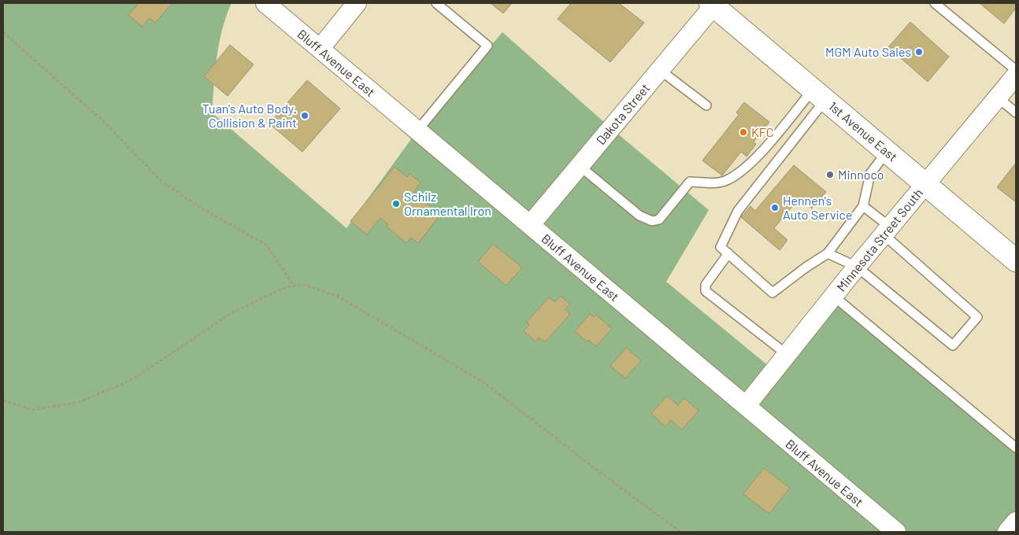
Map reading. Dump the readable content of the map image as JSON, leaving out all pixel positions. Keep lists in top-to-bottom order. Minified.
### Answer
{"streets":{"main road":["1st Avenue East"],"street":["Bluff Avenue East","Dakota Street","Minnesota Street South"]},"crossings":[["Bluff Avenue East","Dakota Street"],["Bluff Avenue East","Minnesota Street South"],["Dakota Street","1st Avenue East"],["1st Avenue East","Minnesota Street South"]],"places":["MGM Auto Sales","Tuan's Auto Body. Collision & Paint","KFC","Minnoco","Schilz Ornamental Iron","Hennen's Auto Service"]}
